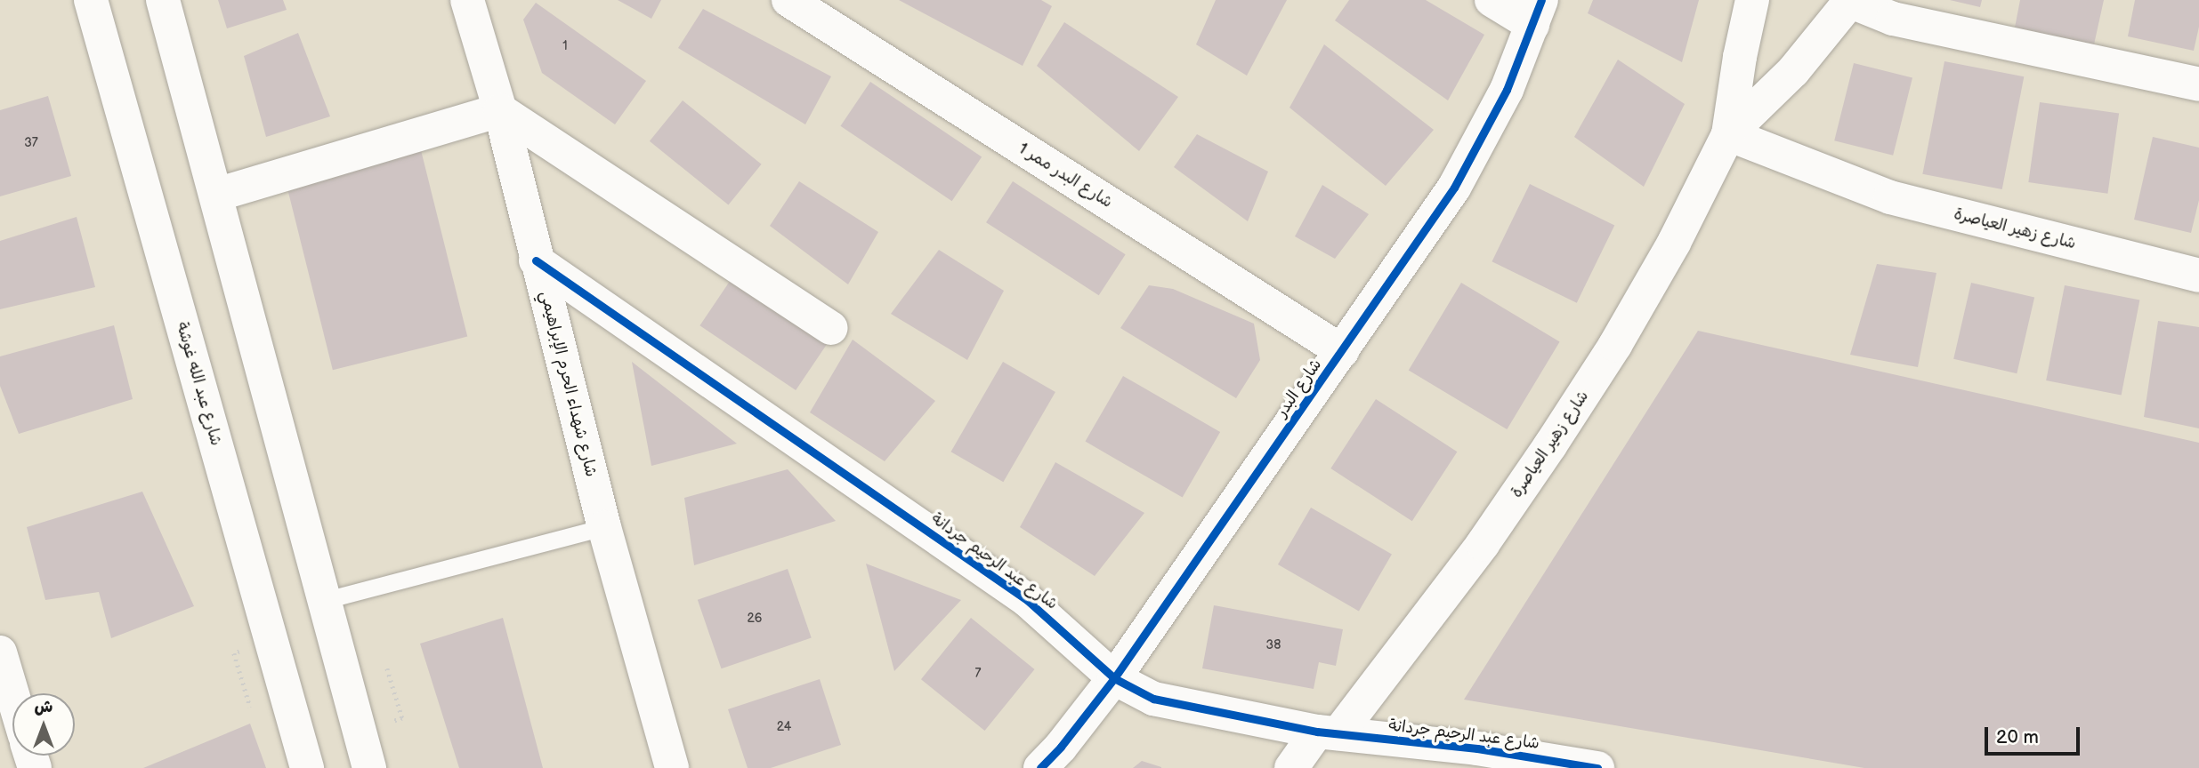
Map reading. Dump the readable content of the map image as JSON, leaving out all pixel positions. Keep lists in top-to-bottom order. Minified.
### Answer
{"streets":{"street":["شارع البدر ممر 1","شارع زهير العياصرة","شارع عبد الله غوشة","شارع شهداء الحرم الإبراهيمي","شارع البدر","شارع عبد الرحيم جردانة"]},"crossings":[["شارع البدر ممر 1","شارع البدر"],["شارع زهير العياصرة","شارع عبد الرحيم جردانة"],["شارع شهداء الحرم الإبراهيمي","شارع عبد الرحيم جردانة"],["شارع البدر","شارع عبد الرحيم جردانة"]],"house_numbers":["1","37","26","38","7","24"],"scale_bar":"20 m","north":"top"}
